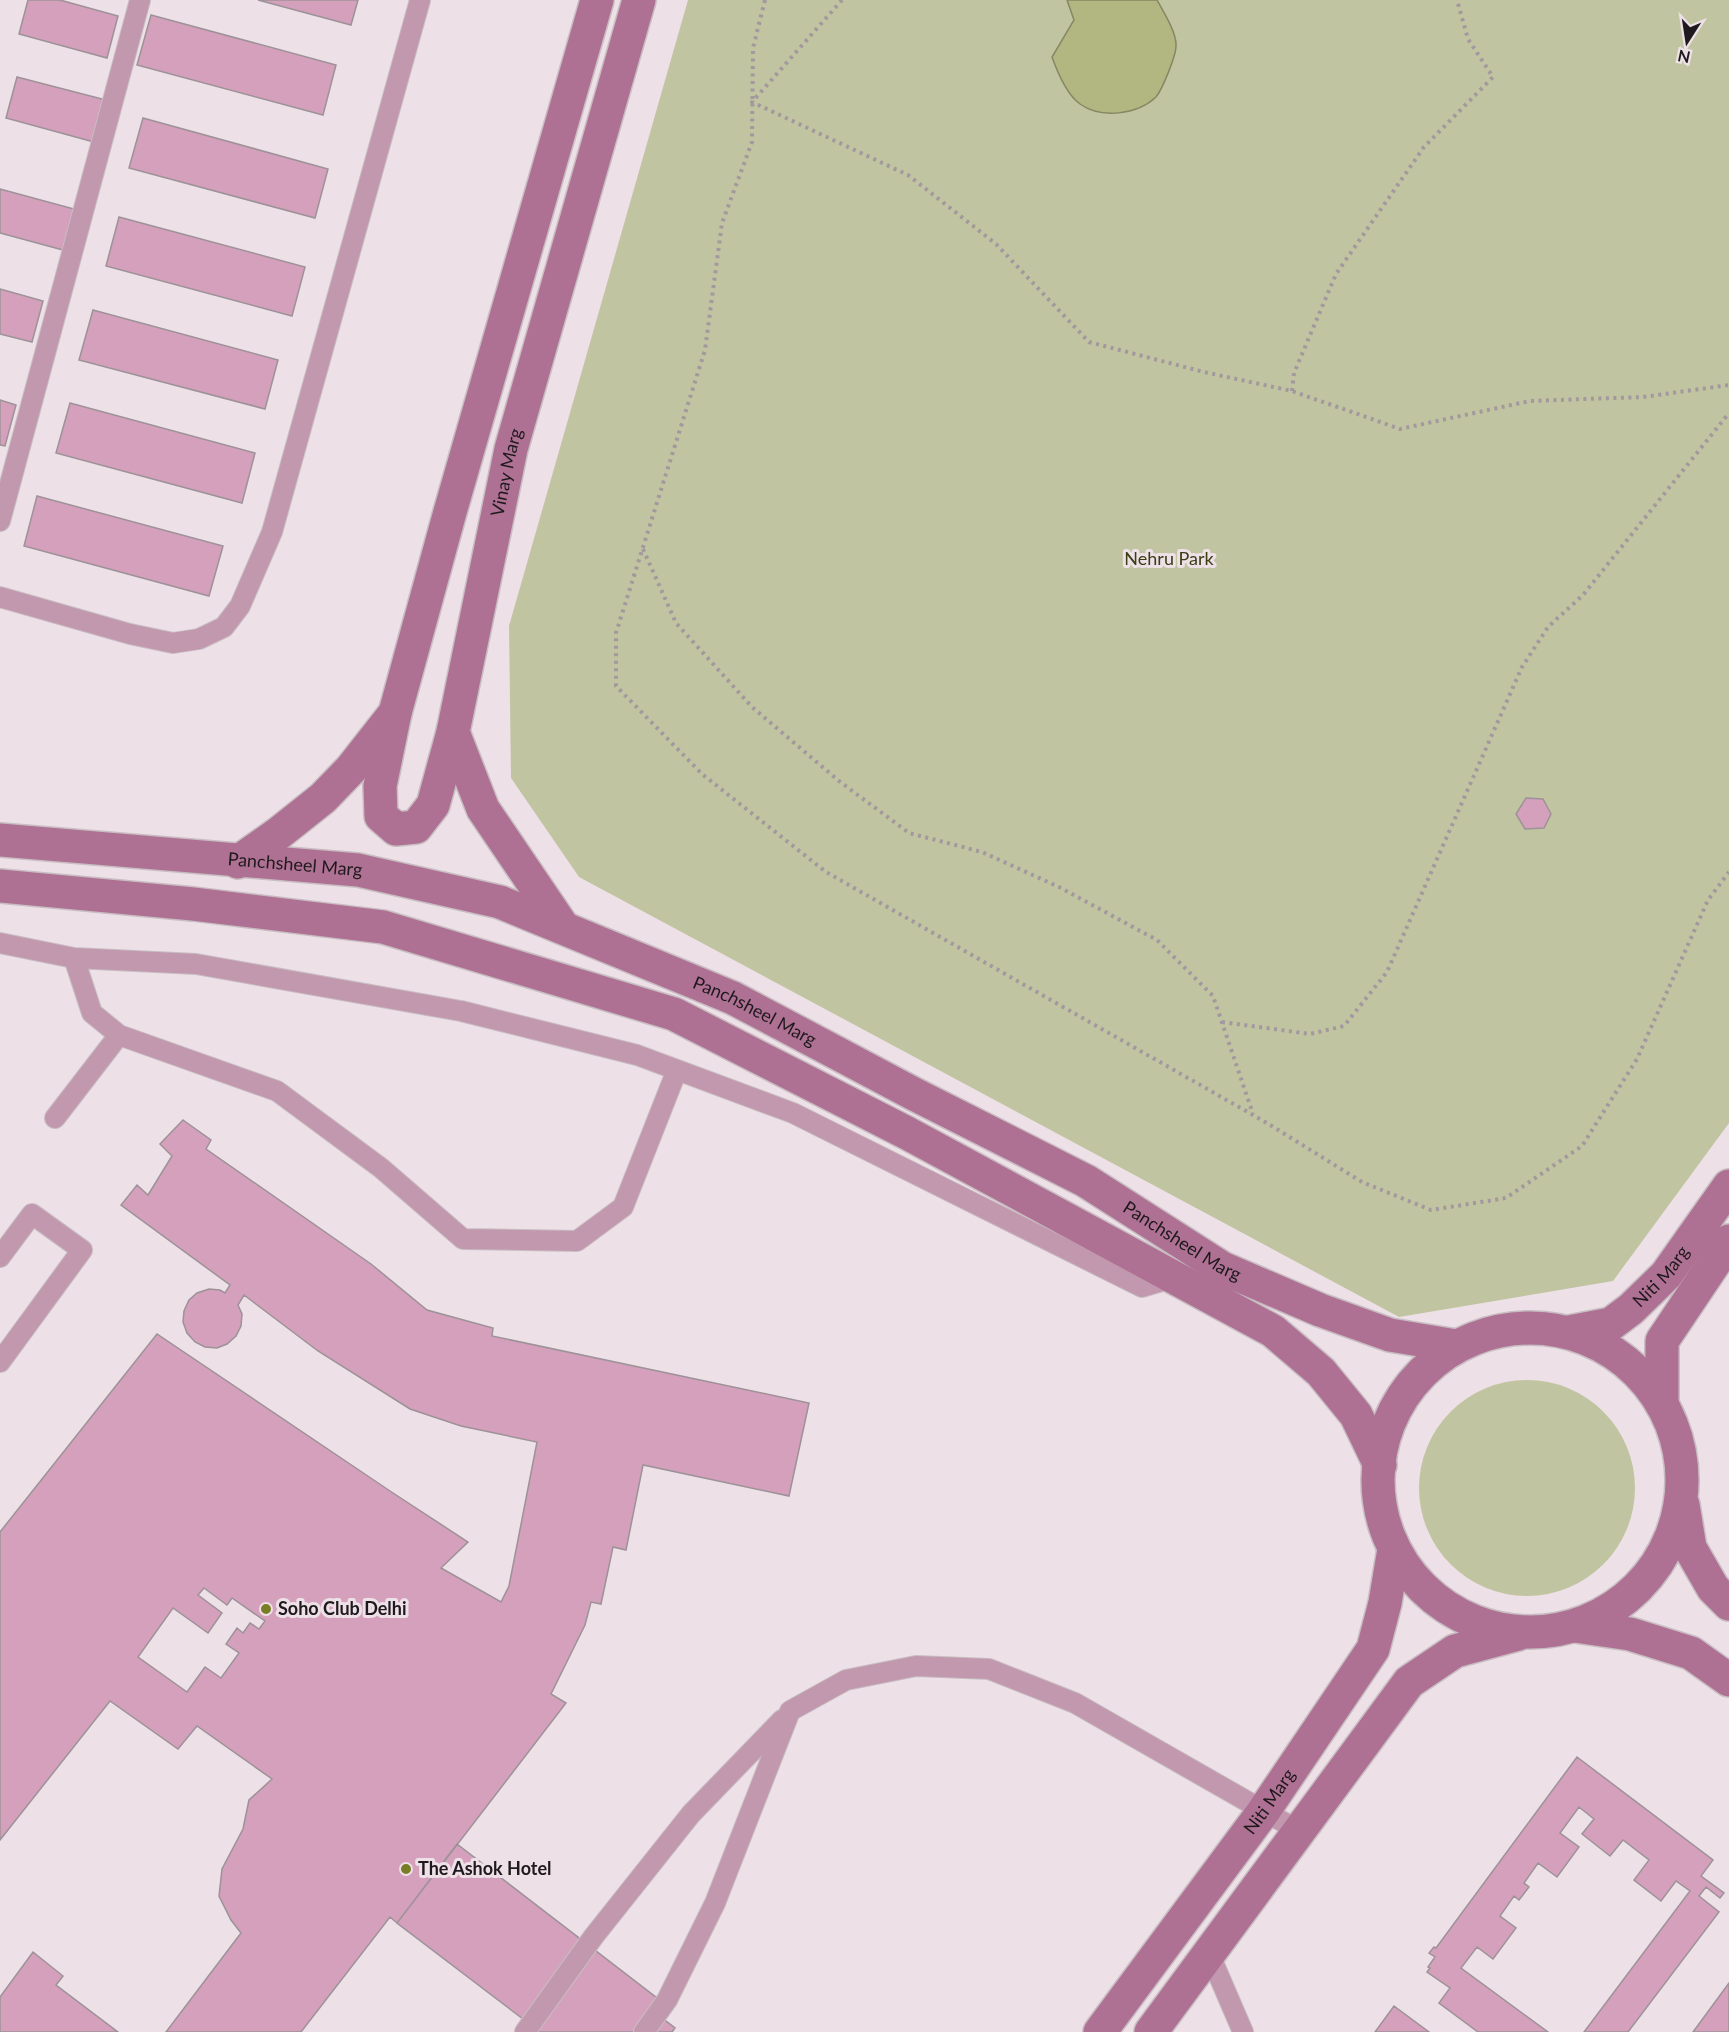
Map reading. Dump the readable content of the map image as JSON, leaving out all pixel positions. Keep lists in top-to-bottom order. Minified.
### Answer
{"streets":{"main road":["Vinay Marg","Panchsheel Marg","Niti Marg"]},"parks":["Nehru Park"],"places":["Soho Club Delhi","The Ashok Hotel"],"north":"bottom"}
